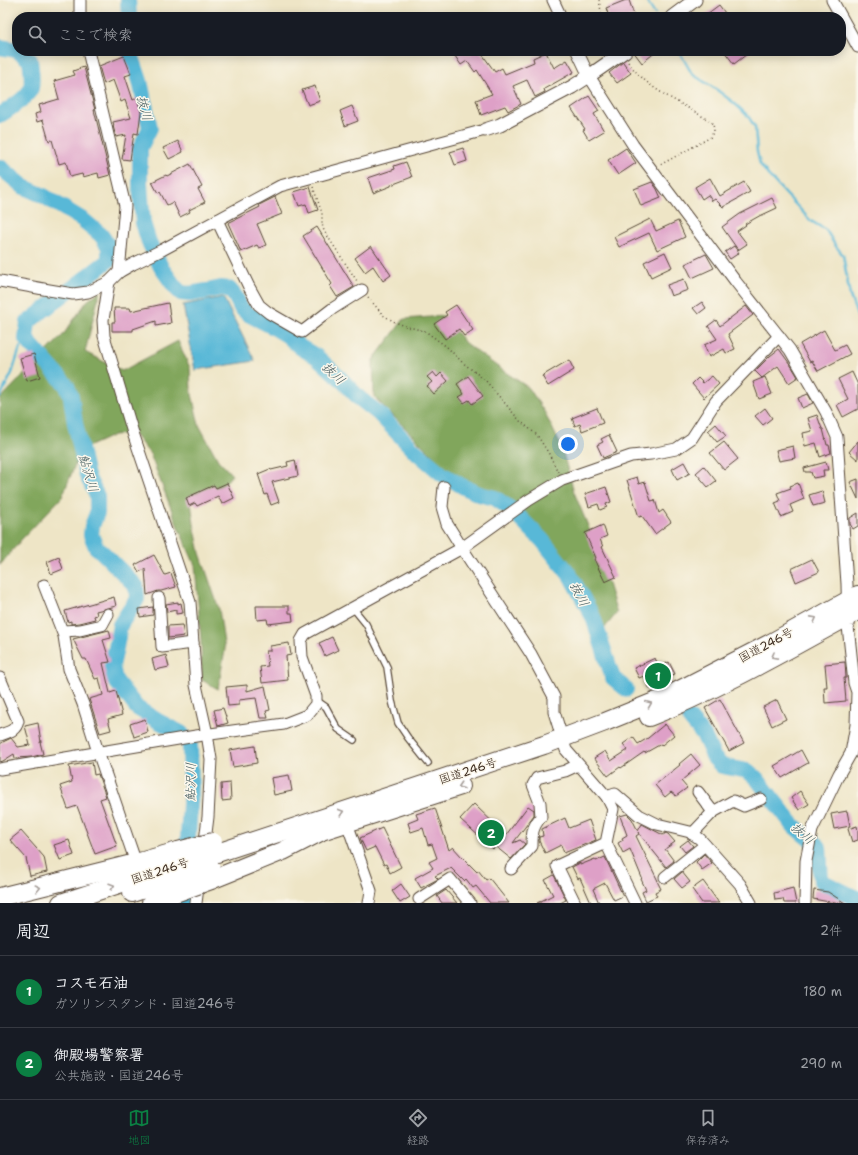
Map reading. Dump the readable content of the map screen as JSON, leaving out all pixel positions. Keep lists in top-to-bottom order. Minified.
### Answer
{"streets":{"highway":["国道246号"]},"water":["抜川","鮎沢川"],"page":{"search":"ここで検索","pins":["1","2"],"heading":["周辺","2件"],"list":[{"mark":"1","name":"コスモ石油","note":"ガソリンスタンド · 国道246号","value":"180 m"},{"mark":"2","name":"御殿場警察署","note":"公共施設 · 国道246号","value":"290 m"}],"nav":["地図","経路","保存済み"]}}
